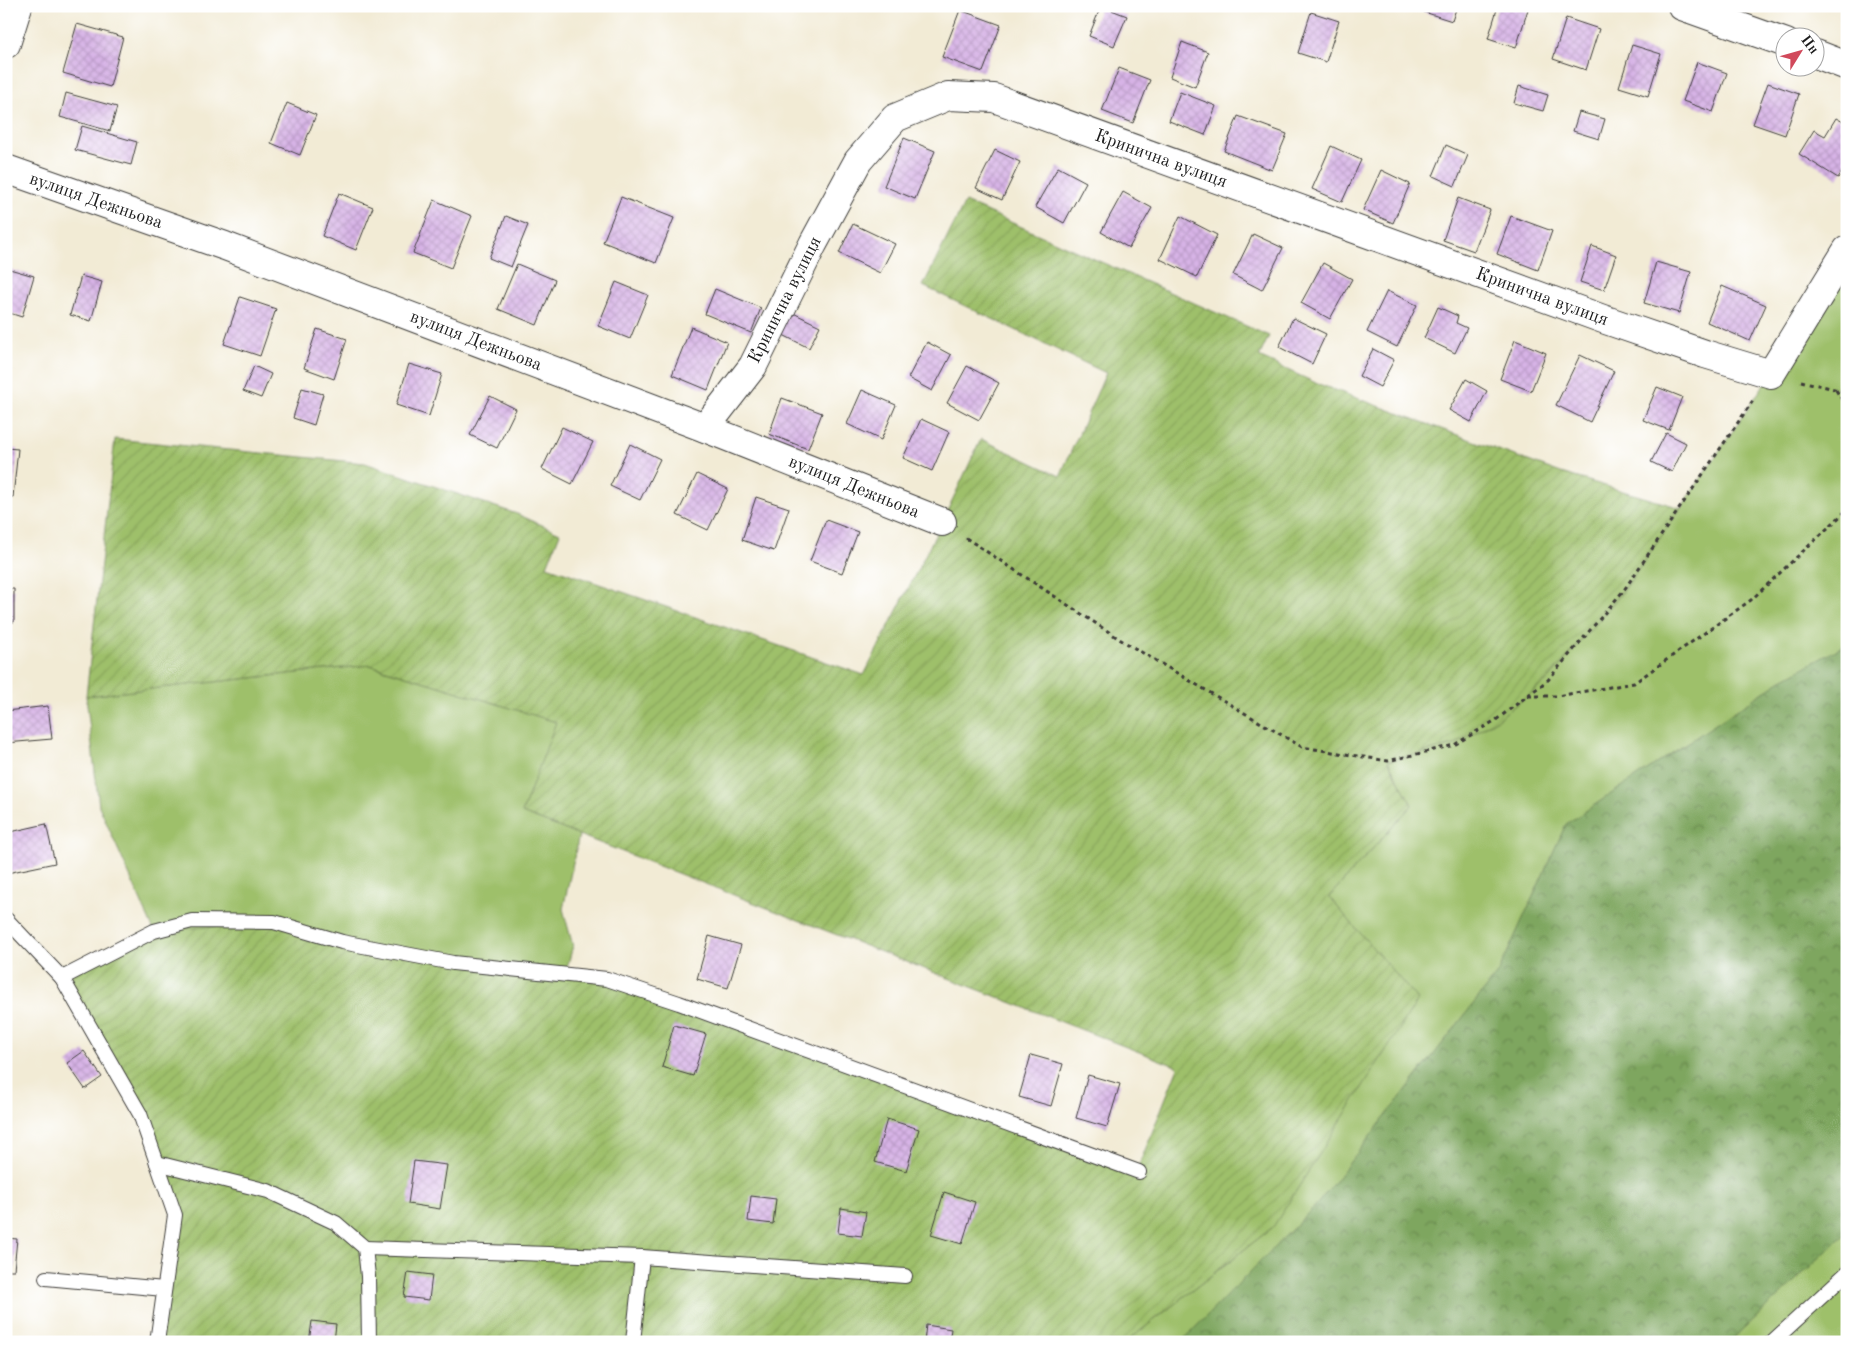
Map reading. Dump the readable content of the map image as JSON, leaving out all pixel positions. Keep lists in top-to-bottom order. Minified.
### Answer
{"streets":{"street":["Кринична вулиця","вулиця Дежньова"]},"crossings":[["Кринична вулиця","вулиця Дежньова"]],"north":"top right"}
